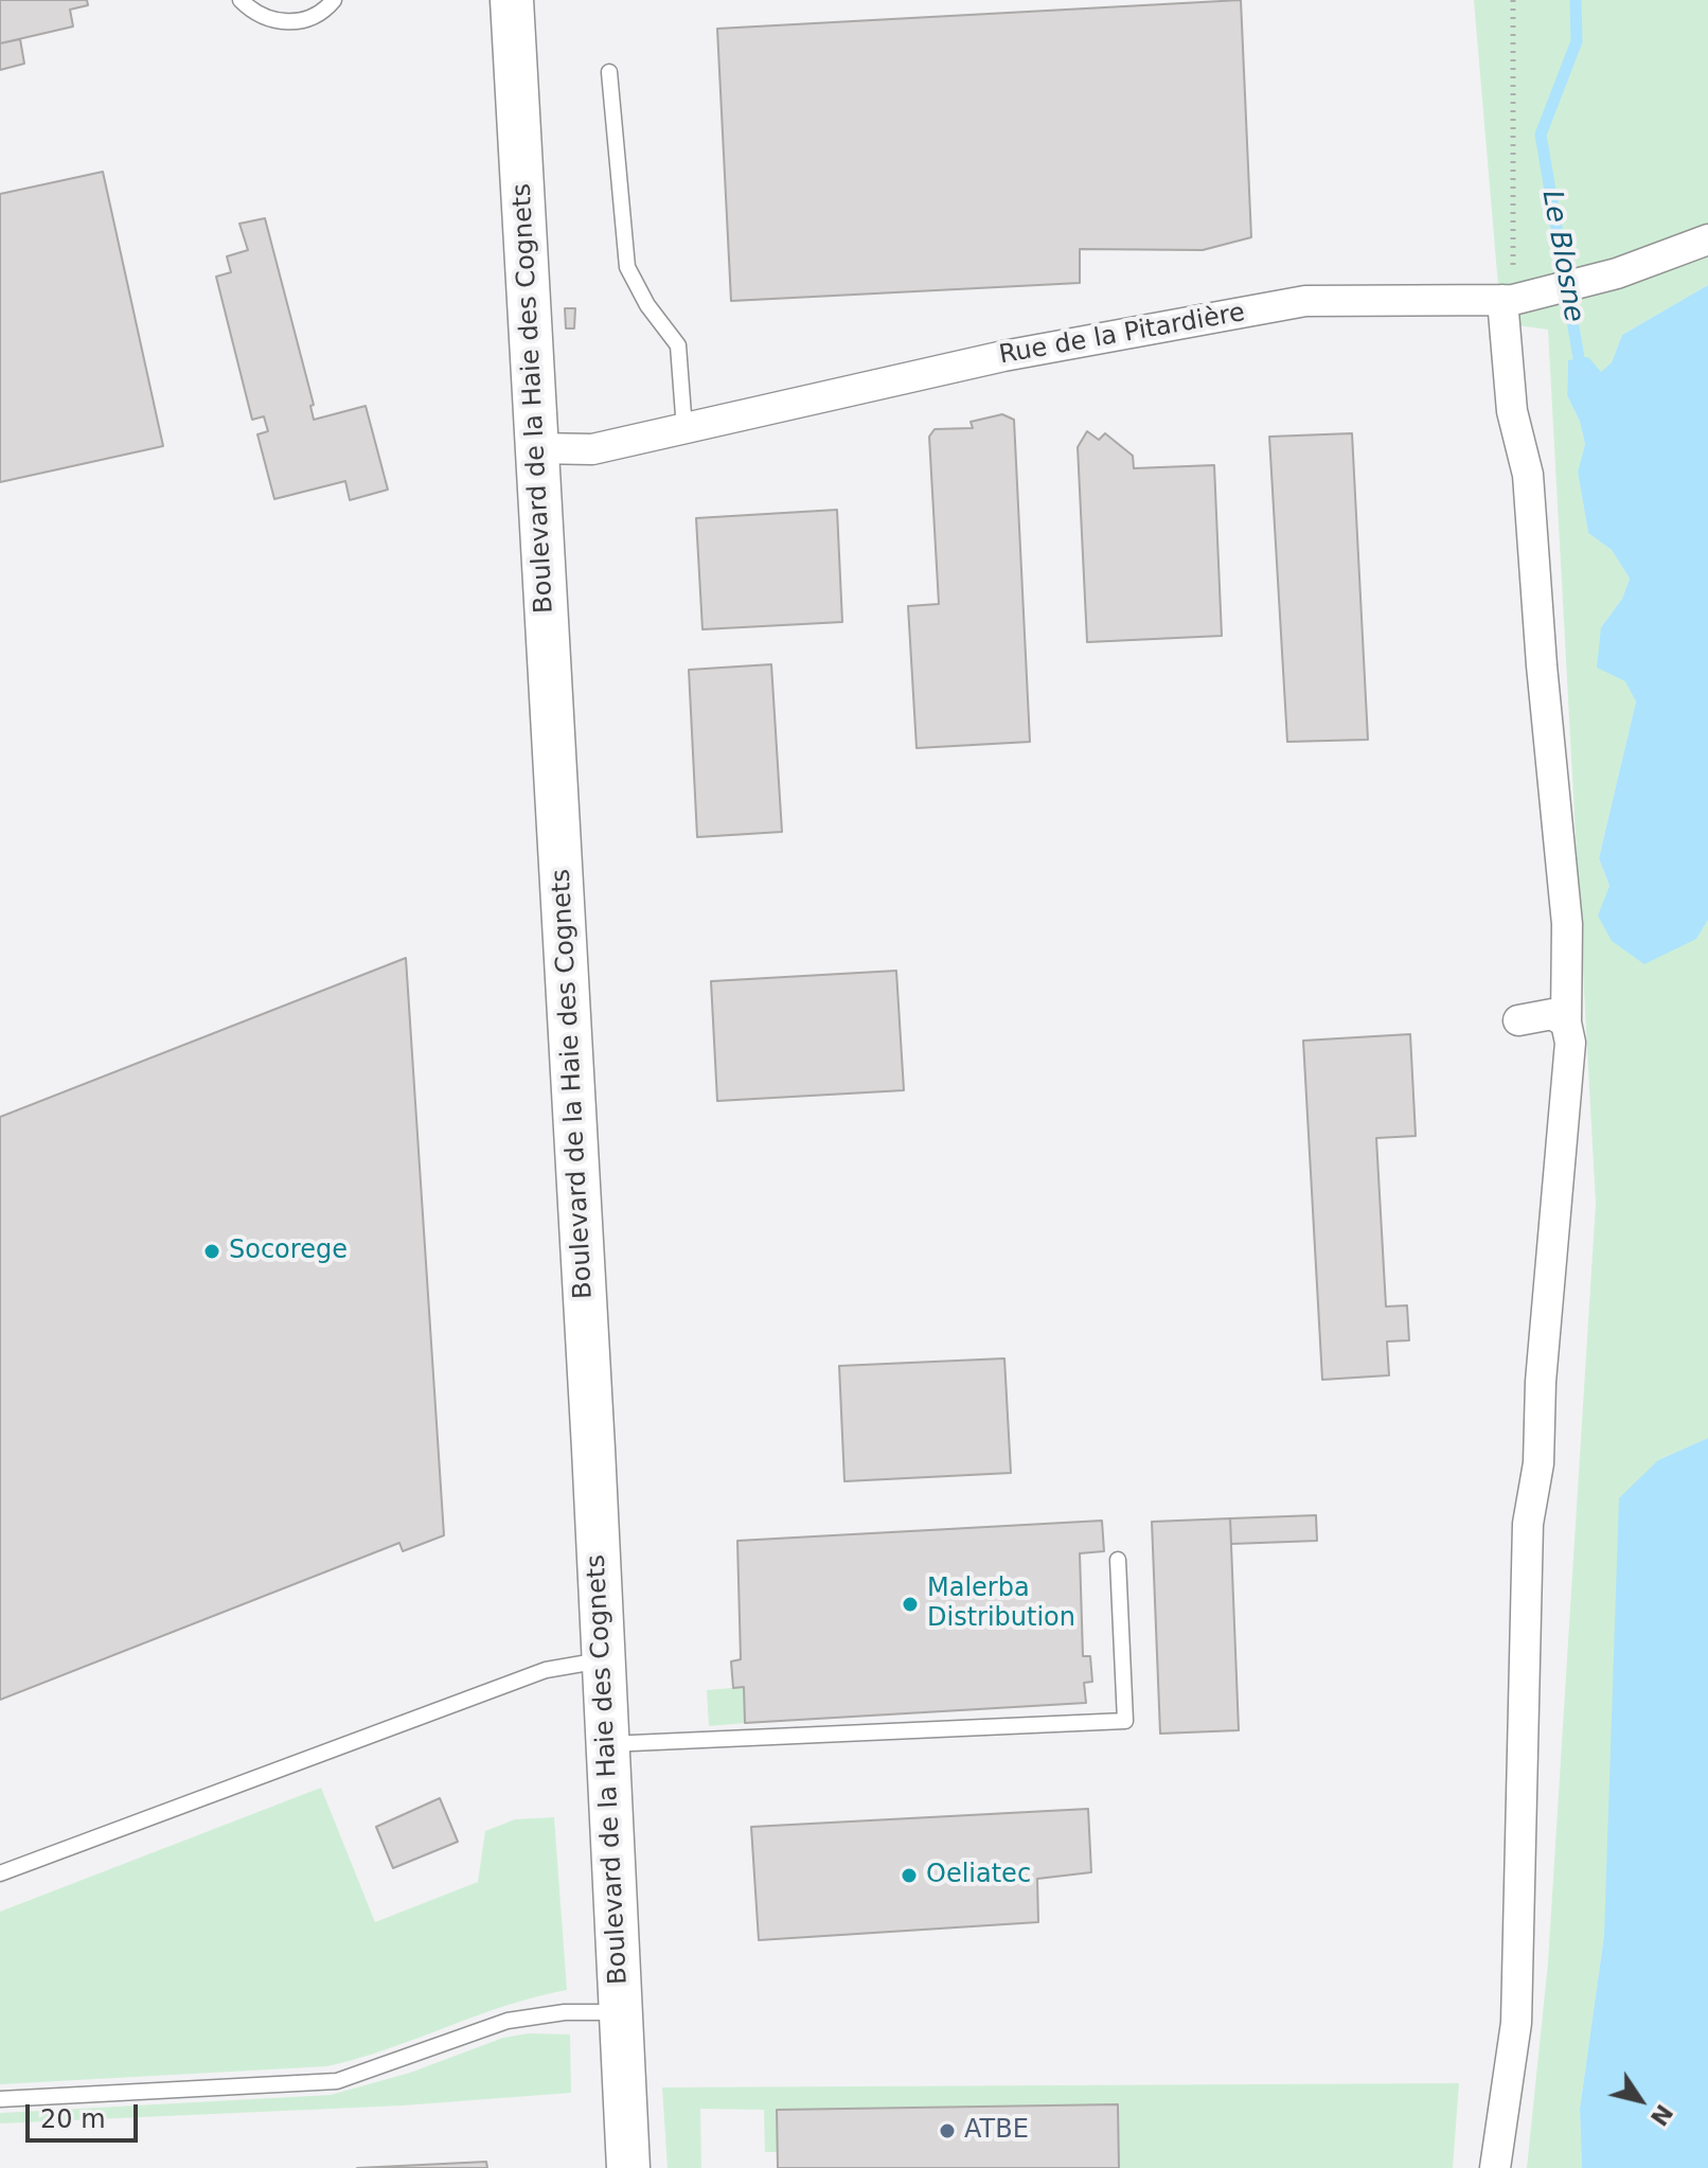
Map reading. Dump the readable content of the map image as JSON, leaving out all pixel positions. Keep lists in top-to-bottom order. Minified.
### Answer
{"streets":{"main road":["Boulevard de la Haie des Cognets"],"street":["Rue de la Pitardière"]},"crossings":[["Rue de la Pitardière","Boulevard de la Haie des Cognets"]],"water":["Le Blosne"],"places":["Socorege","Malerba Distribution","Oeliatec","ATBE"],"scale_bar":"20 m","north":"bottom right"}
